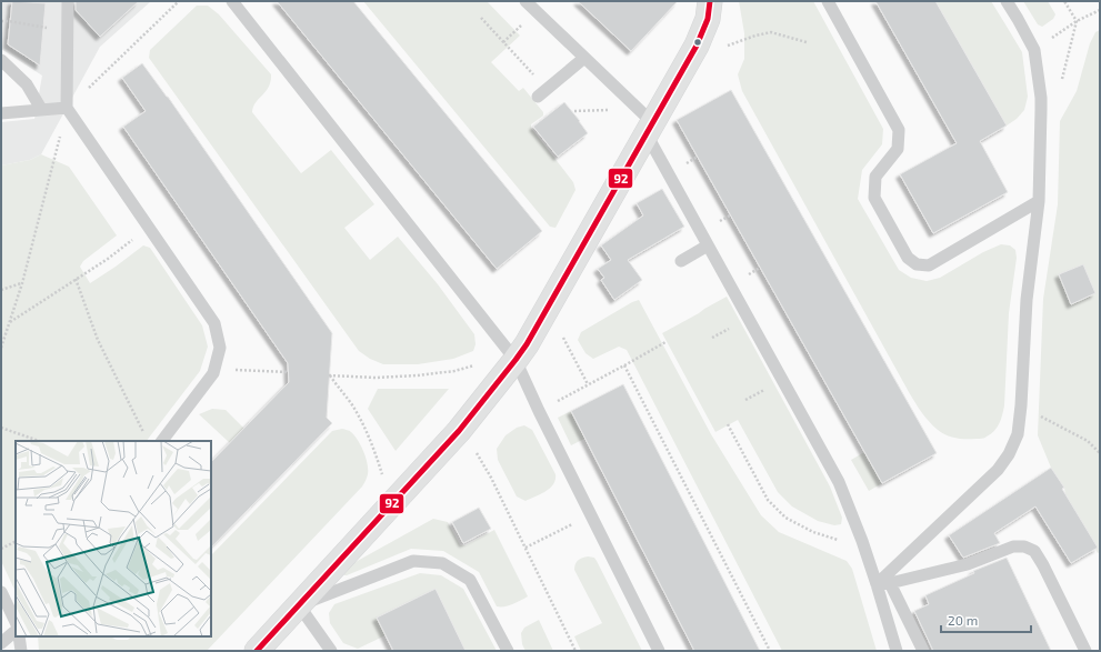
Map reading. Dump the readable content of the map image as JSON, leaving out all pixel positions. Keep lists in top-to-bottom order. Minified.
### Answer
{"lines":["transit line 92"],"scale_bar":"20 m"}
